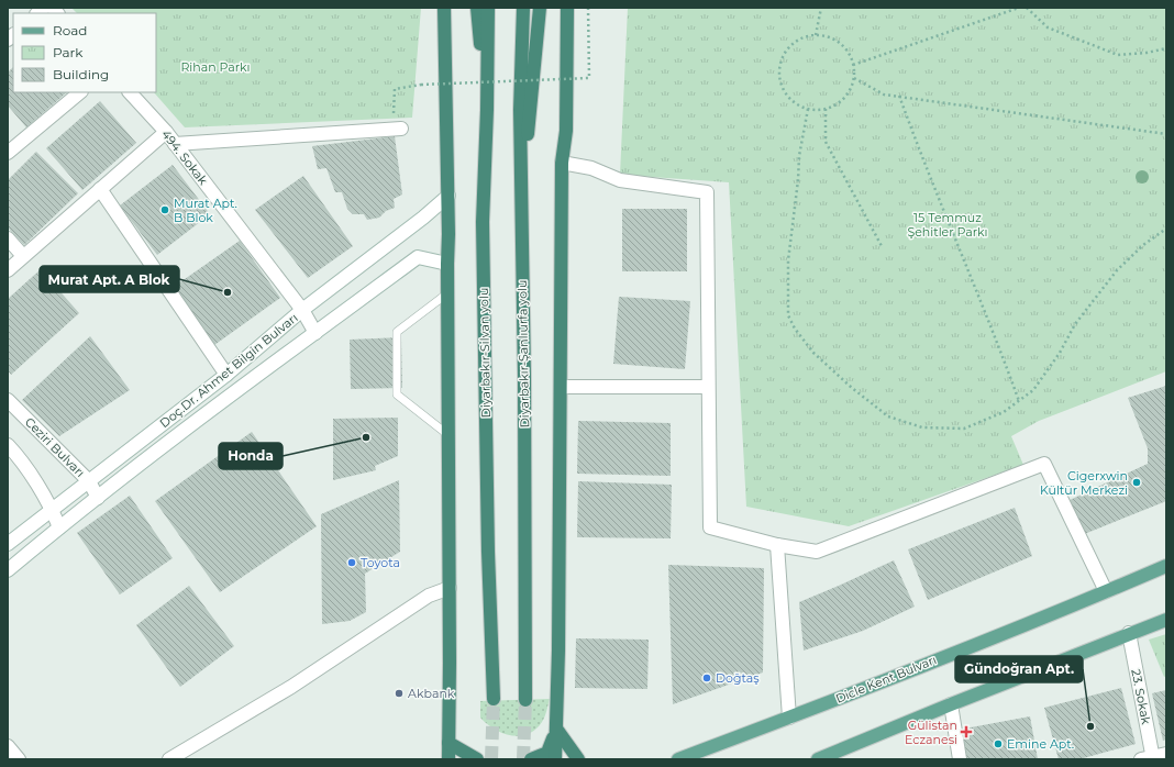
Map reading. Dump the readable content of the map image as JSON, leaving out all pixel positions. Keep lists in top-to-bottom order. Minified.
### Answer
{"streets":{"highway":["Diyarbakır-Silvan yolu","Diyarbakır-Şanlıurfa yolu"],"main road":["Dicle Kent Bulvarı"],"street":["494. Sokak","Doç.Dr. Ahmet Bilgin Bulvarı","Ceziri Bulvarı","23. Sokak"]},"crossings":[["494. Sokak","Doç.Dr. Ahmet Bilgin Bulvarı"],["Doç.Dr. Ahmet Bilgin Bulvarı","Ceziri Bulvarı"]],"parks":["Rihan Parkı","15 Temmuz Şehitler Parkı"],"places":{"other":["Murat Apt. B Blok","Murat Apt. A Blok","Honda","Cigerxwin Kültür Merkezi","Toyota","Doğtaş","Akbank","Gündoğran Apt.","Emine Apt."],"health":["Gülistan Eczanesi"]},"legend":["Road","Park","Building"]}
